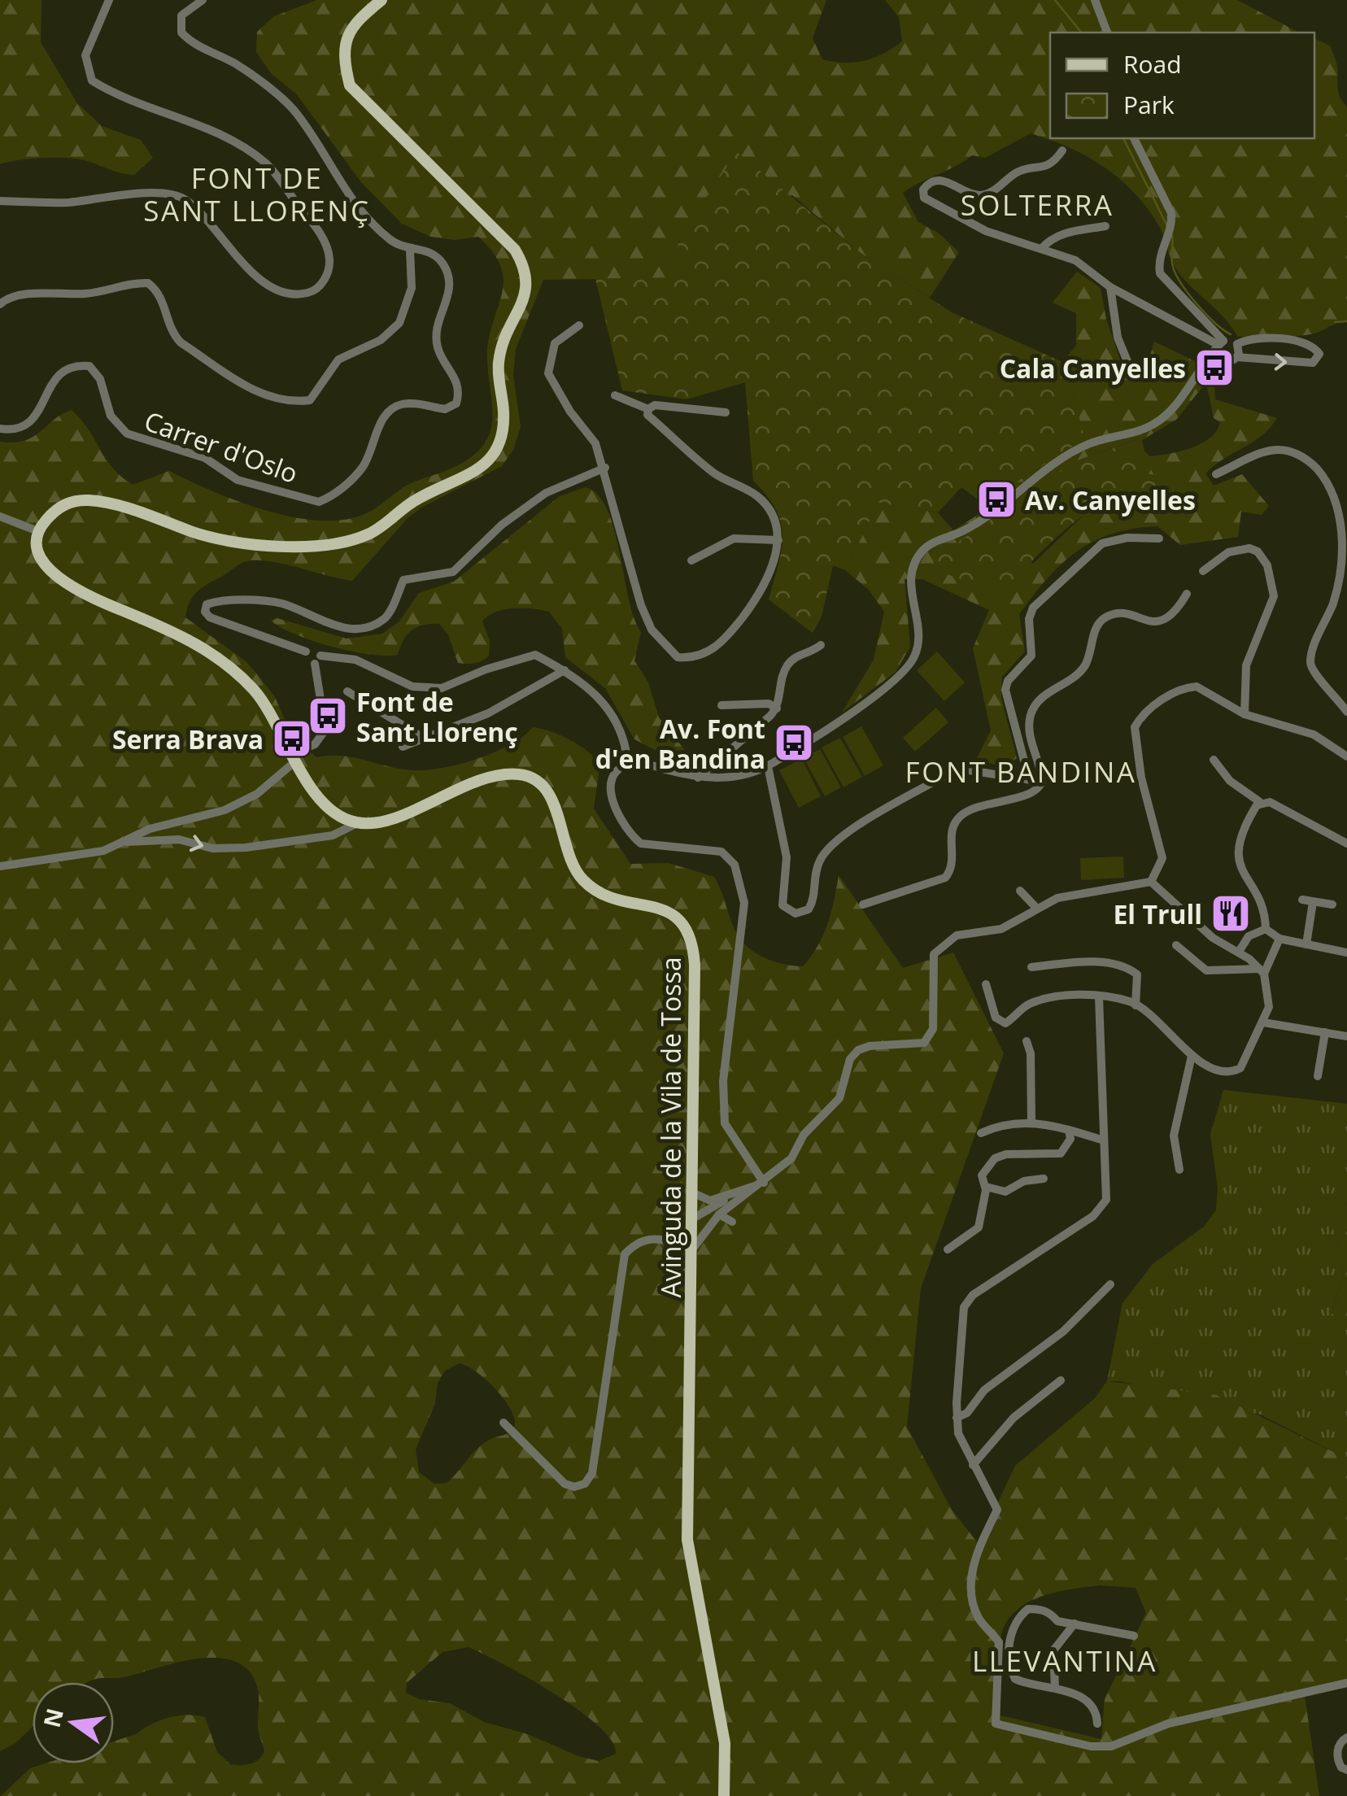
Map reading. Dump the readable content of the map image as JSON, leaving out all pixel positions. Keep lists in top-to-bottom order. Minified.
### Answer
{"streets":{"main road":["Avinguda de la Vila de Tossa"],"street":["Carrer d'Oslo"]},"districts":["FONT DE SANT LLORENÇ","SOLTERRA","FONT BANDINA","LLEVANTINA"],"places":{"bus stop":["Cala Canyelles","Av. Canyelles","Font de Sant Llorenç","Serra Brava","Av. Font d'en Bandina"],"restaurant":["El Trull"]},"legend":["Road","Park"],"north":"left"}
